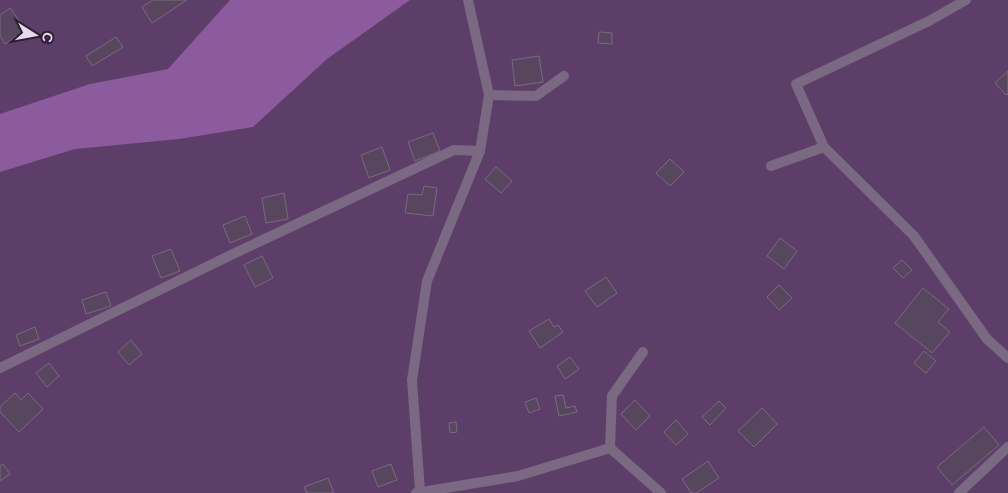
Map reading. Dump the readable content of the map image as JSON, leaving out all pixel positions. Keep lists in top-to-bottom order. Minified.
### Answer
{"north":"right"}
